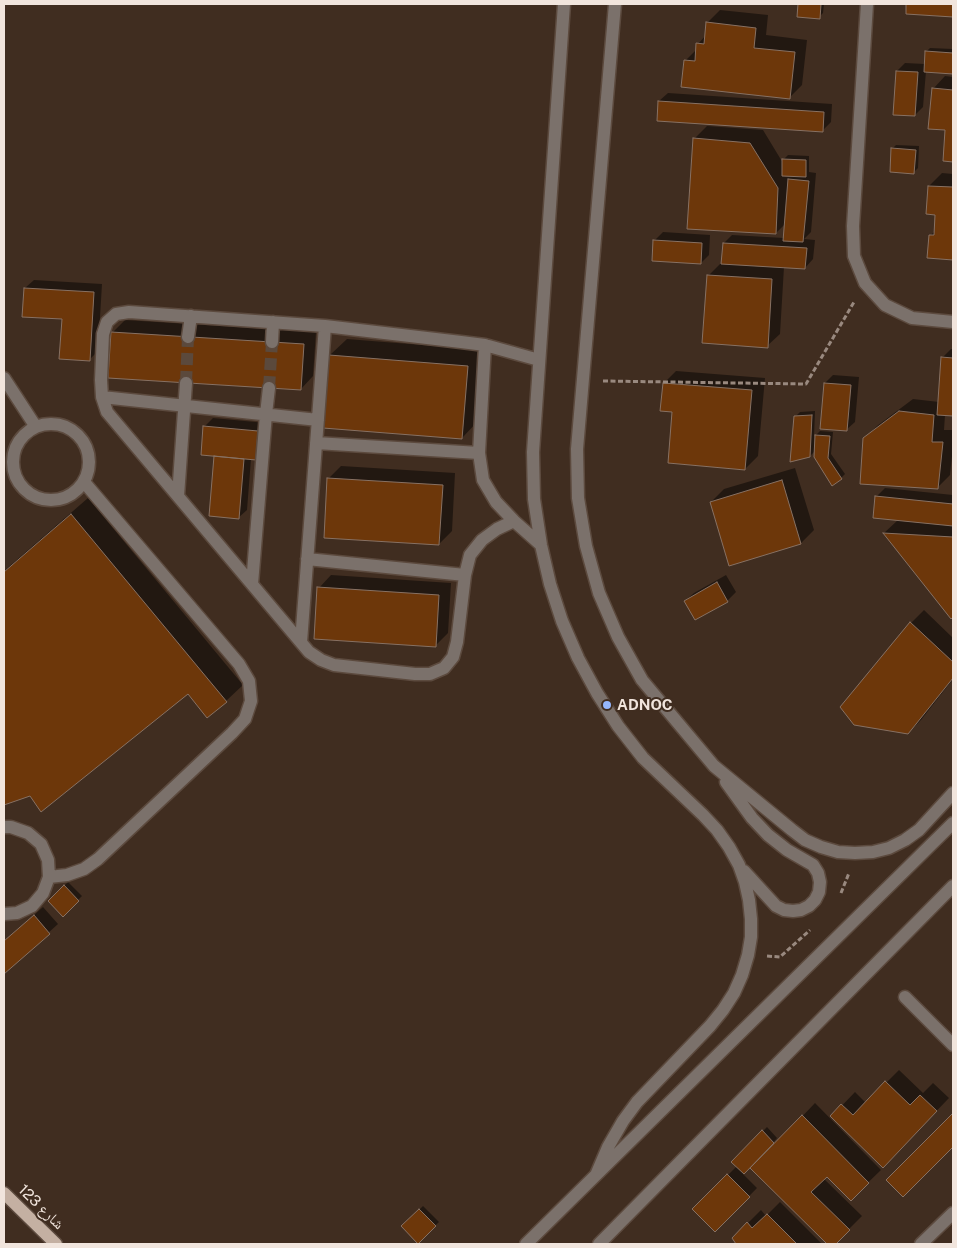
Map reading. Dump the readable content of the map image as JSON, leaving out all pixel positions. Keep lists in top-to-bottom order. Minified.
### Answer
{"streets":{"main road":["شارع 123"]},"places":["ADNOC"]}
